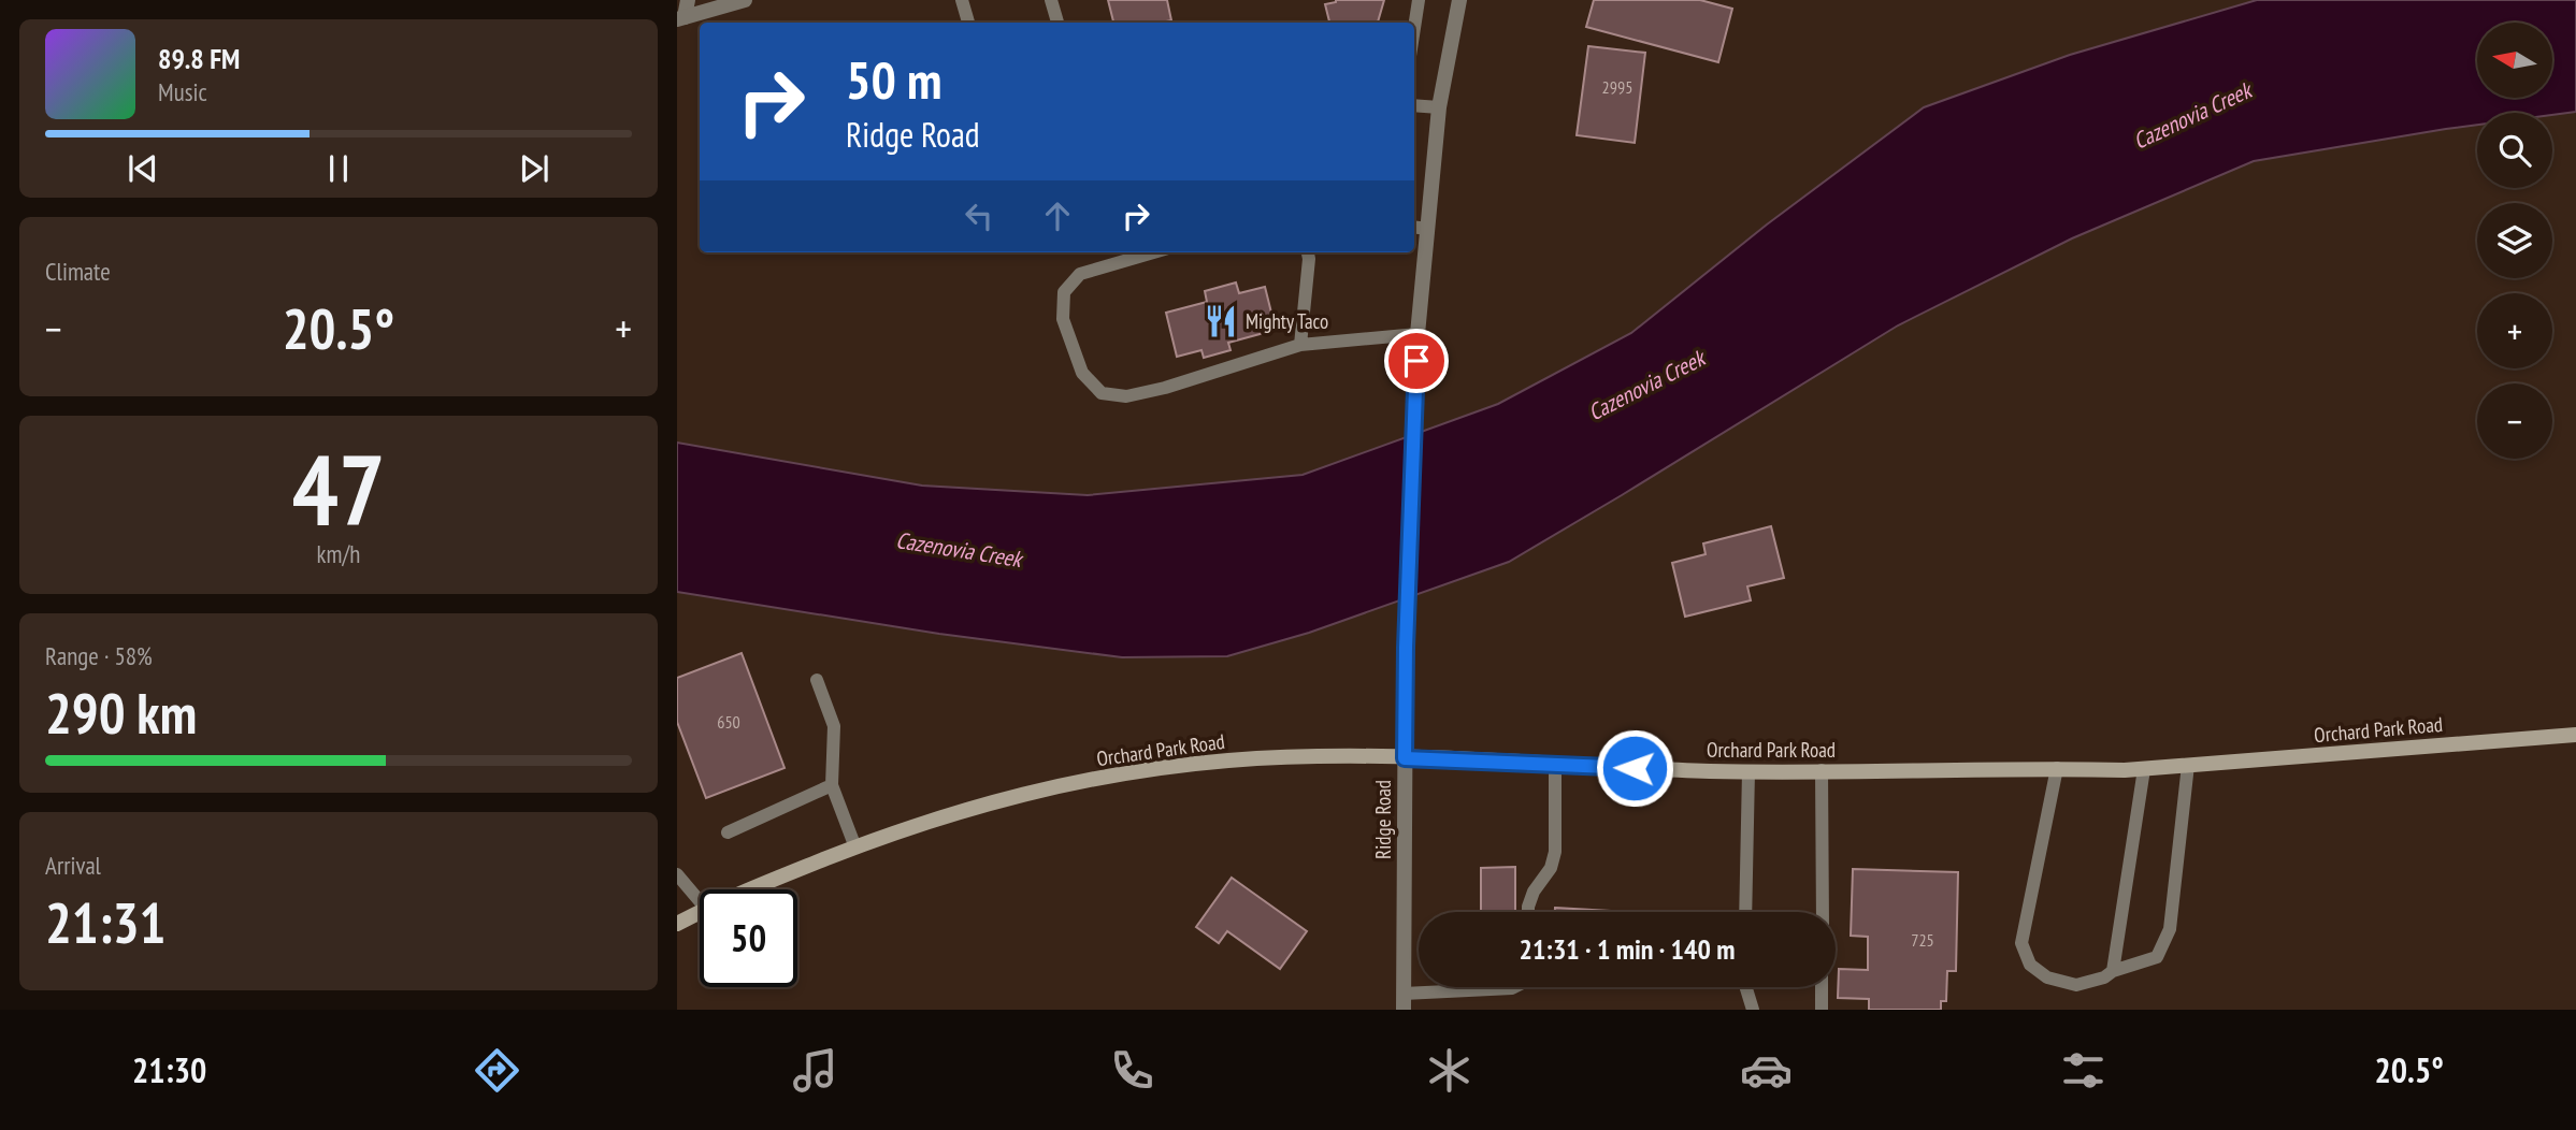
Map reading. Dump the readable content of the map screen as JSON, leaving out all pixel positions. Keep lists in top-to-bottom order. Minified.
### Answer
{"streets":{"main road":["Orchard Park Road"],"street":["Ridge Road"]},"crossings":[["Orchard Park Road","Ridge Road"]],"water":["Cazenovia Creek"],"places":{"restaurant":["Mighty Taco"]},"house_numbers":["2995","650","725"],"north":"left","page":{"map_buttons":["+","−"],"turn":["50 m","Ridge Road"],"song":["89.8 FM","Music"],"tile":["Climate",["47","km/h"],["Range · 58%","290 km"],["Arrival","21:31"]],"heat":["−","20.5°","+"],"limit":"50","trip":"21:31 · 1 min · 140 m","tabs":["21:30","20.5°"]}}
